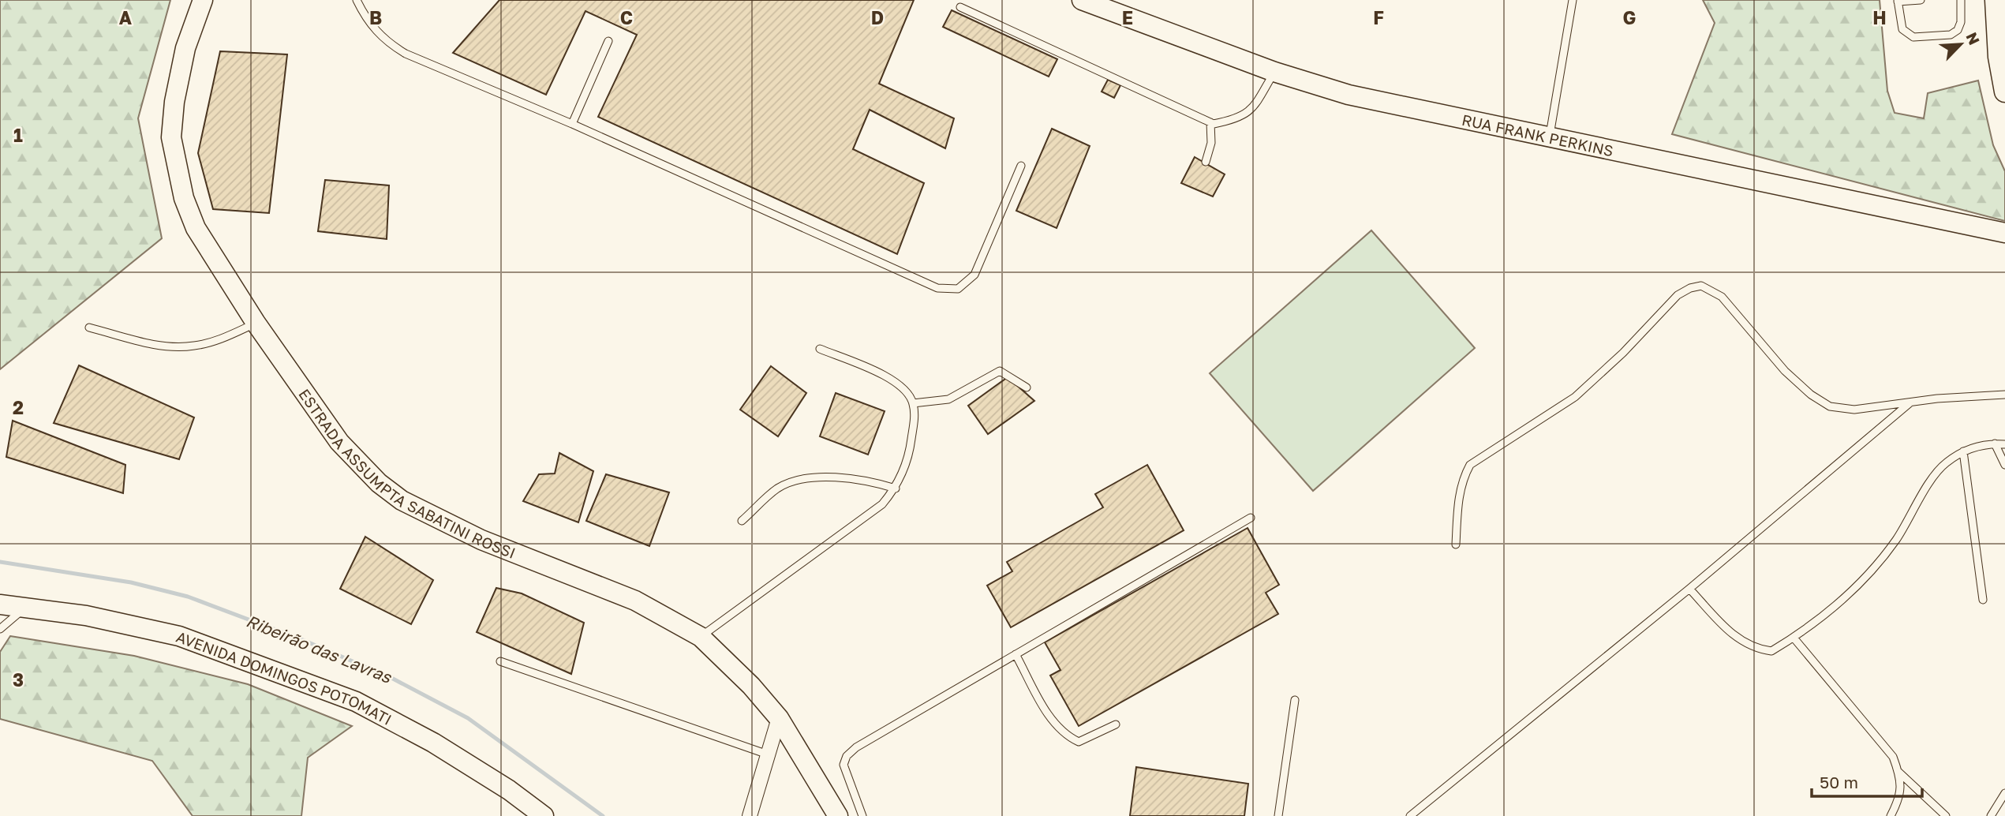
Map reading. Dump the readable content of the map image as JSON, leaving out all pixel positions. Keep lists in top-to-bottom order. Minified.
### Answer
{"streets":{"street":["RUA FRANK PERKINS","ESTRADA ASSUMPTA SABATINI ROSSI","AVENIDA DOMINGOS POTOMATI"]},"water":["Ribeirão das Lavras"],"scale_bar":"50 m","north":"top right","grid":{"columns":["A","B","C","D","E","F","G","H"],"rows":["1","2","3"]}}
